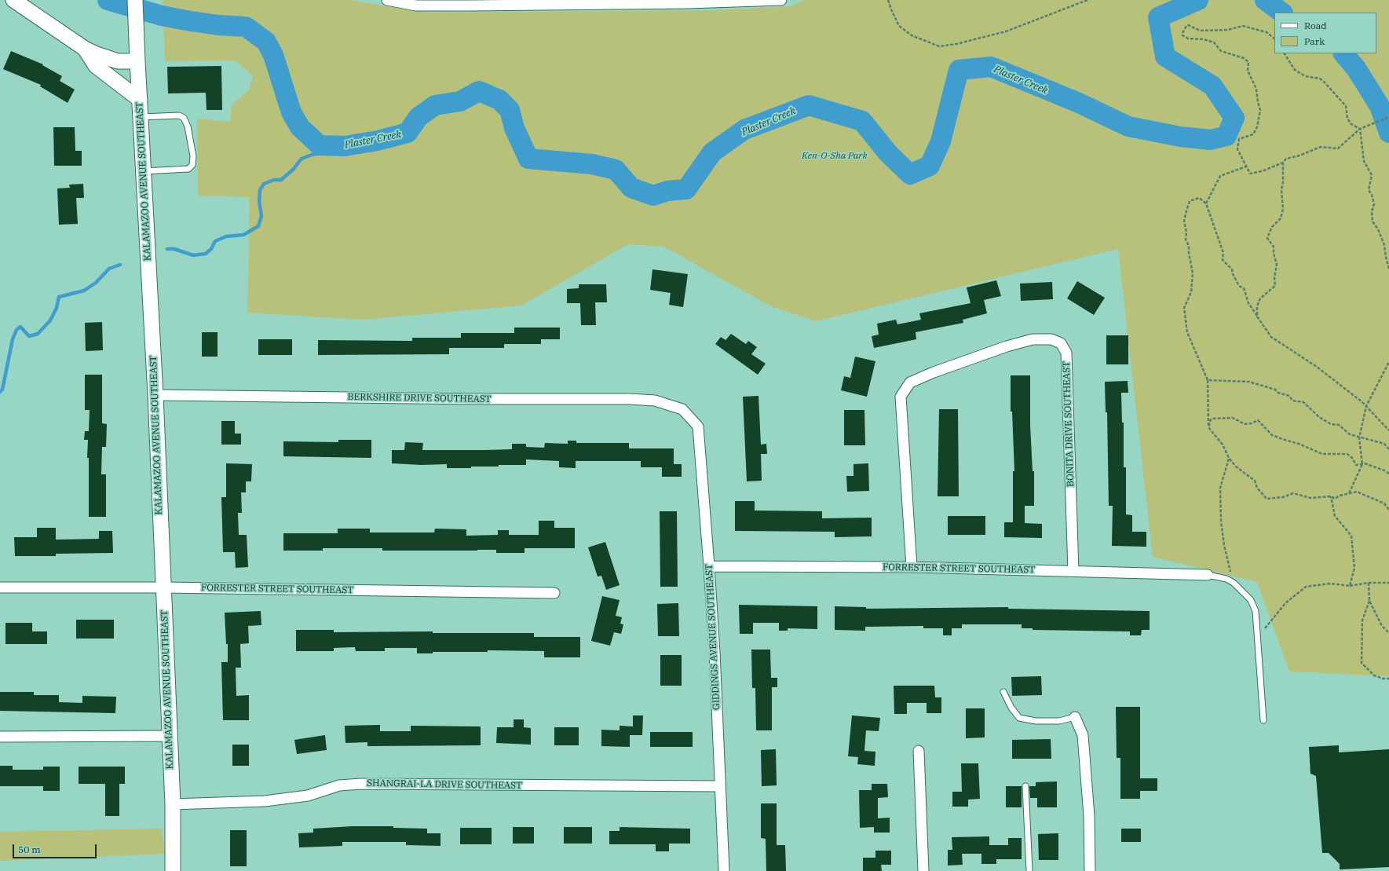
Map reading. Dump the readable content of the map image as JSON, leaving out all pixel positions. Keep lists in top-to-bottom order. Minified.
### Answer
{"streets":{"main road":["KALAMAZOO AVENUE SOUTHEAST"],"street":["BERKSHIRE DRIVE SOUTHEAST","BONITA DRIVE SOUTHEAST","FORRESTER STREET SOUTHEAST","GIDDINGS AVENUE SOUTHEAST","SHANGRAI-LA DRIVE SOUTHEAST"]},"crossings":[["KALAMAZOO AVENUE SOUTHEAST","BERKSHIRE DRIVE SOUTHEAST"],["KALAMAZOO AVENUE SOUTHEAST","FORRESTER STREET SOUTHEAST"],["KALAMAZOO AVENUE SOUTHEAST","SHANGRAI-LA DRIVE SOUTHEAST"],["BERKSHIRE DRIVE SOUTHEAST","GIDDINGS AVENUE SOUTHEAST"],["BONITA DRIVE SOUTHEAST","FORRESTER STREET SOUTHEAST"],["FORRESTER STREET SOUTHEAST","GIDDINGS AVENUE SOUTHEAST"],["GIDDINGS AVENUE SOUTHEAST","SHANGRAI-LA DRIVE SOUTHEAST"]],"water":["Plaster Creek"],"parks":["Ken-O-Sha Park"],"legend":["Road","Park"],"scale_bar":"50 m"}
